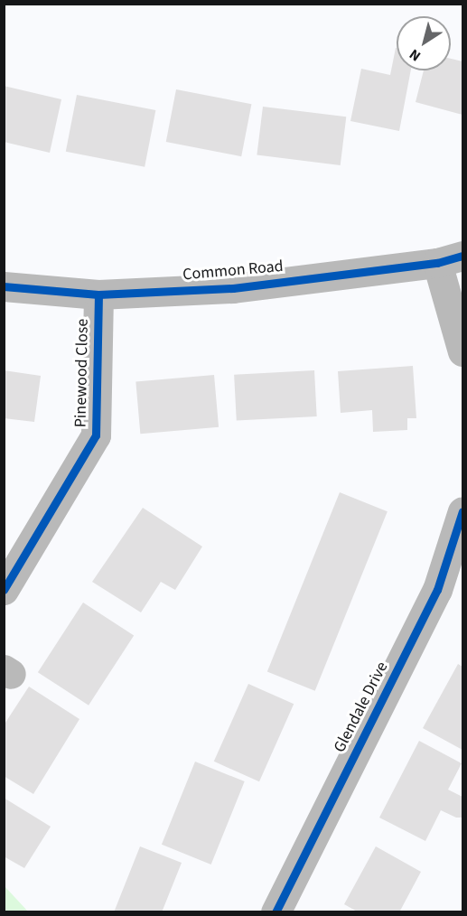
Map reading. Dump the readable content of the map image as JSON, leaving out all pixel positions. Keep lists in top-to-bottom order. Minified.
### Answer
{"streets":{"street":["Common Road","Pinewood Close","Glendale Drive"]},"crossings":[["Common Road","Pinewood Close"]],"north":"bottom left"}
